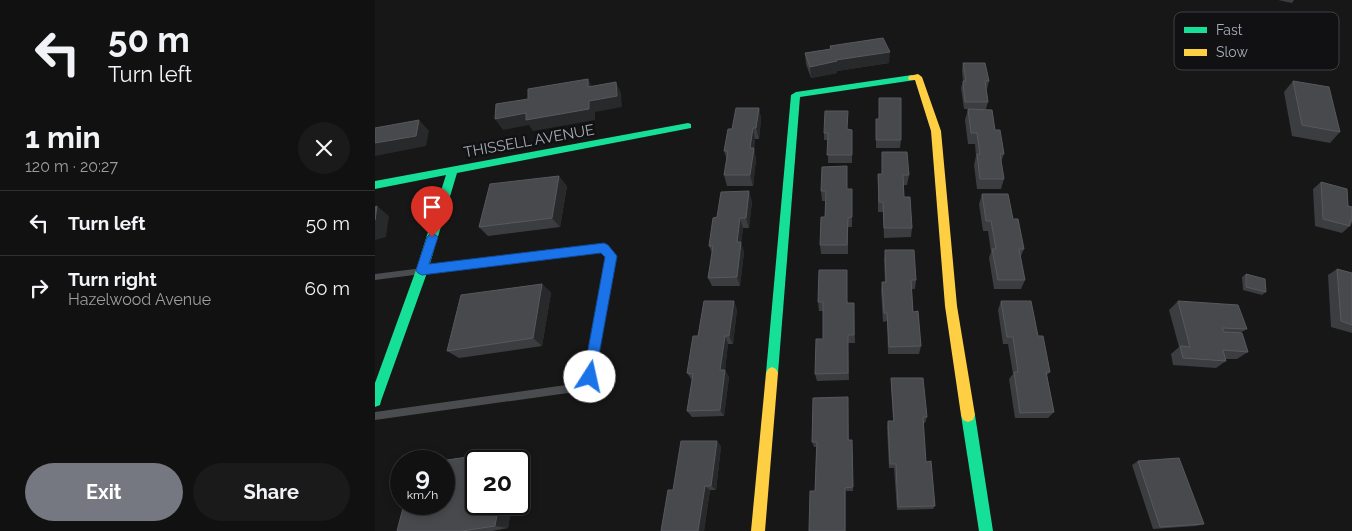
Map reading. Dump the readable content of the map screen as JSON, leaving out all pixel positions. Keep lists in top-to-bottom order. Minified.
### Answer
{"streets":{"street":["THISSELL AVENUE"]},"legend":["Fast","Slow"],"page":{"turn":["50 m","Turn left"],"heading":["1 min","120 m · 20:27"],"list":[{"name":"Turn left","value":"50 m"},{"name":"Turn right","note":"Hazelwood Avenue","value":"60 m"}],"speed":"9 km/h","limit":"20","buttons":["Exit","Share"]}}
